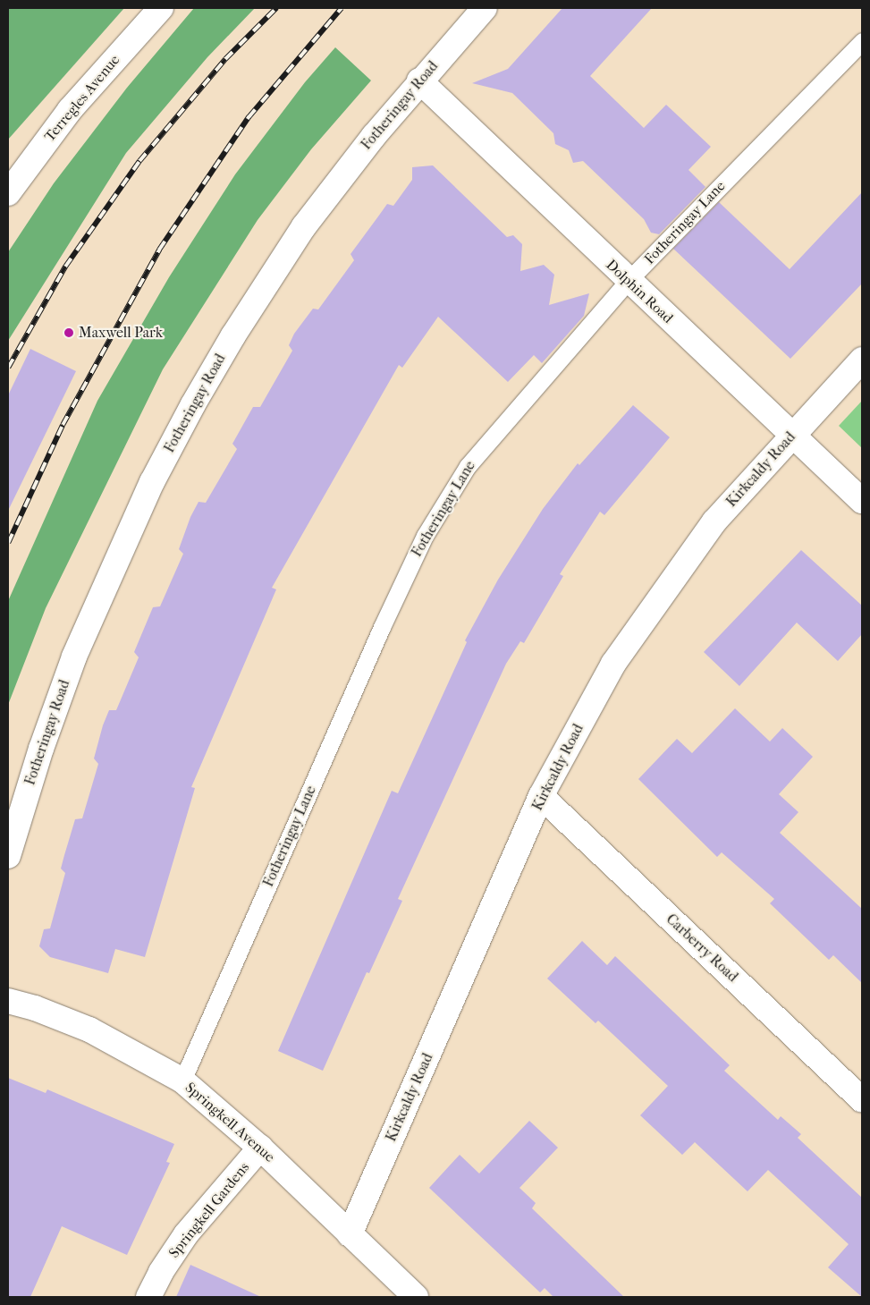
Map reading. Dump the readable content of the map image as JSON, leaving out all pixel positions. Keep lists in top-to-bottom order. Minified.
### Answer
{"streets":{"street":["Terregles Avenue","Fotheringay Road","Dolphin Road","Kirkcaldy Road","Carberry Road","Springkell Avenue","Springkell Gardens"],"lane":["Fotheringay Lane"]},"crossings":[["Fotheringay Road","Dolphin Road"],["Fotheringay Lane","Dolphin Road"],["Fotheringay Lane","Springkell Avenue"],["Dolphin Road","Kirkcaldy Road"],["Kirkcaldy Road","Carberry Road"],["Kirkcaldy Road","Springkell Avenue"],["Springkell Avenue","Springkell Gardens"]],"places":["Maxwell Park"]}
